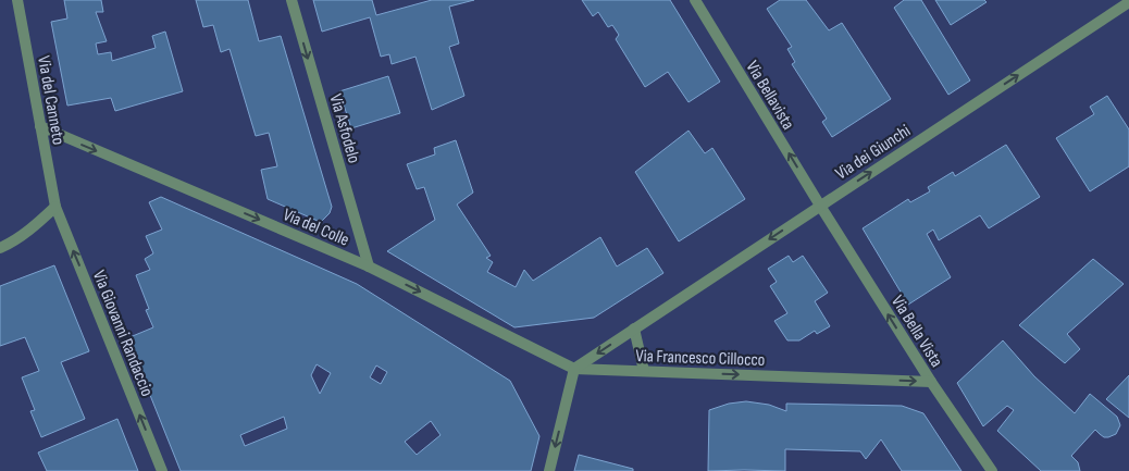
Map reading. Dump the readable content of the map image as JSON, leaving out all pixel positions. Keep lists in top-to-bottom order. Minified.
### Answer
{"streets":{"street":["Via Bellavista","Via del Canneto","Via Asfodelo","Via dei Giunchi","Via del Colle","Via Bella Vista","Via Giovanni Randaccio","Via Francesco Cillocco"]},"crossings":[["Via Bellavista","Via dei Giunchi"],["Via Bellavista","Via Bella Vista"],["Via del Canneto","Via del Colle"],["Via del Canneto","Via Giovanni Randaccio"],["Via Asfodelo","Via del Colle"],["Via dei Giunchi","Via del Colle"],["Via dei Giunchi","Via Bella Vista"],["Via dei Giunchi","Via Francesco Cillocco"],["Via del Colle","Via Francesco Cillocco"],["Via Bella Vista","Via Francesco Cillocco"]],"one_way":["Via Bellavista","Via Asfodelo","Via del Colle","Via Bella Vista","Via Giovanni Randaccio","Via Francesco Cillocco"]}
